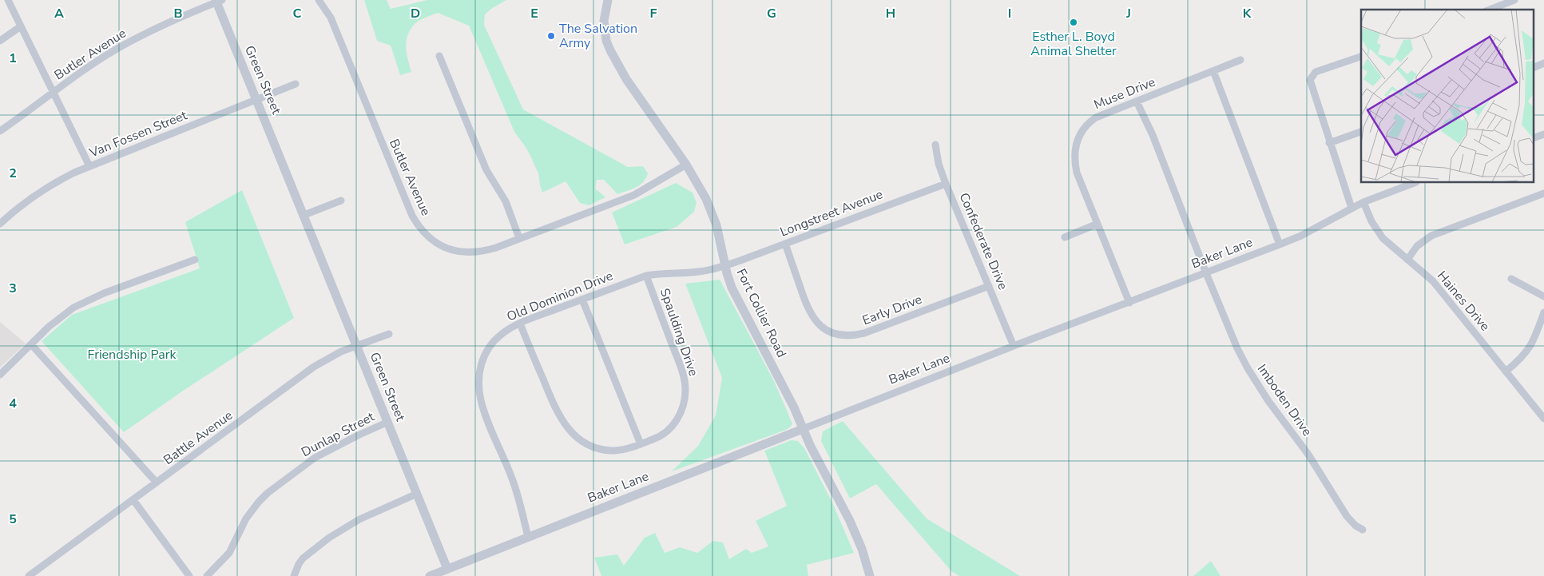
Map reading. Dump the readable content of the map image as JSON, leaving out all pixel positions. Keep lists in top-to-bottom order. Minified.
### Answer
{"streets":{"street":["Butler Avenue","Green Street","Muse Drive","Van Fossen Street","Longstreet Avenue","Confederate Drive","Baker Lane","Old Dominion Drive","Haines Drive","Early Drive","Fort Collier Road","Spaulding Drive","Imboden Drive","Dunlap Street","Battle Avenue"]},"crossings":[["Butler Avenue","Green Street"],["Butler Avenue","Fort Collier Road"],["Green Street","Van Fossen Street"],["Green Street","Baker Lane"],["Green Street","Dunlap Street"],["Green Street","Battle Avenue"],["Muse Drive","Baker Lane"],["Muse Drive","Imboden Drive"],["Longstreet Avenue","Confederate Drive"],["Longstreet Avenue","Old Dominion Drive"],["Longstreet Avenue","Early Drive"],["Longstreet Avenue","Fort Collier Road"],["Confederate Drive","Baker Lane"],["Confederate Drive","Early Drive"],["Baker Lane","Old Dominion Drive"],["Baker Lane","Haines Drive"],["Baker Lane","Fort Collier Road"],["Baker Lane","Imboden Drive"],["Old Dominion Drive","Fort Collier Road"],["Old Dominion Drive","Spaulding Drive"]],"parks":["Friendship Park"],"places":["Esther L. Boyd Animal Shelter","The Salvation Army"],"grid":{"columns":["A","B","C","D","E","F","G","H","I","J","K"],"rows":["1","2","3","4","5"]}}
